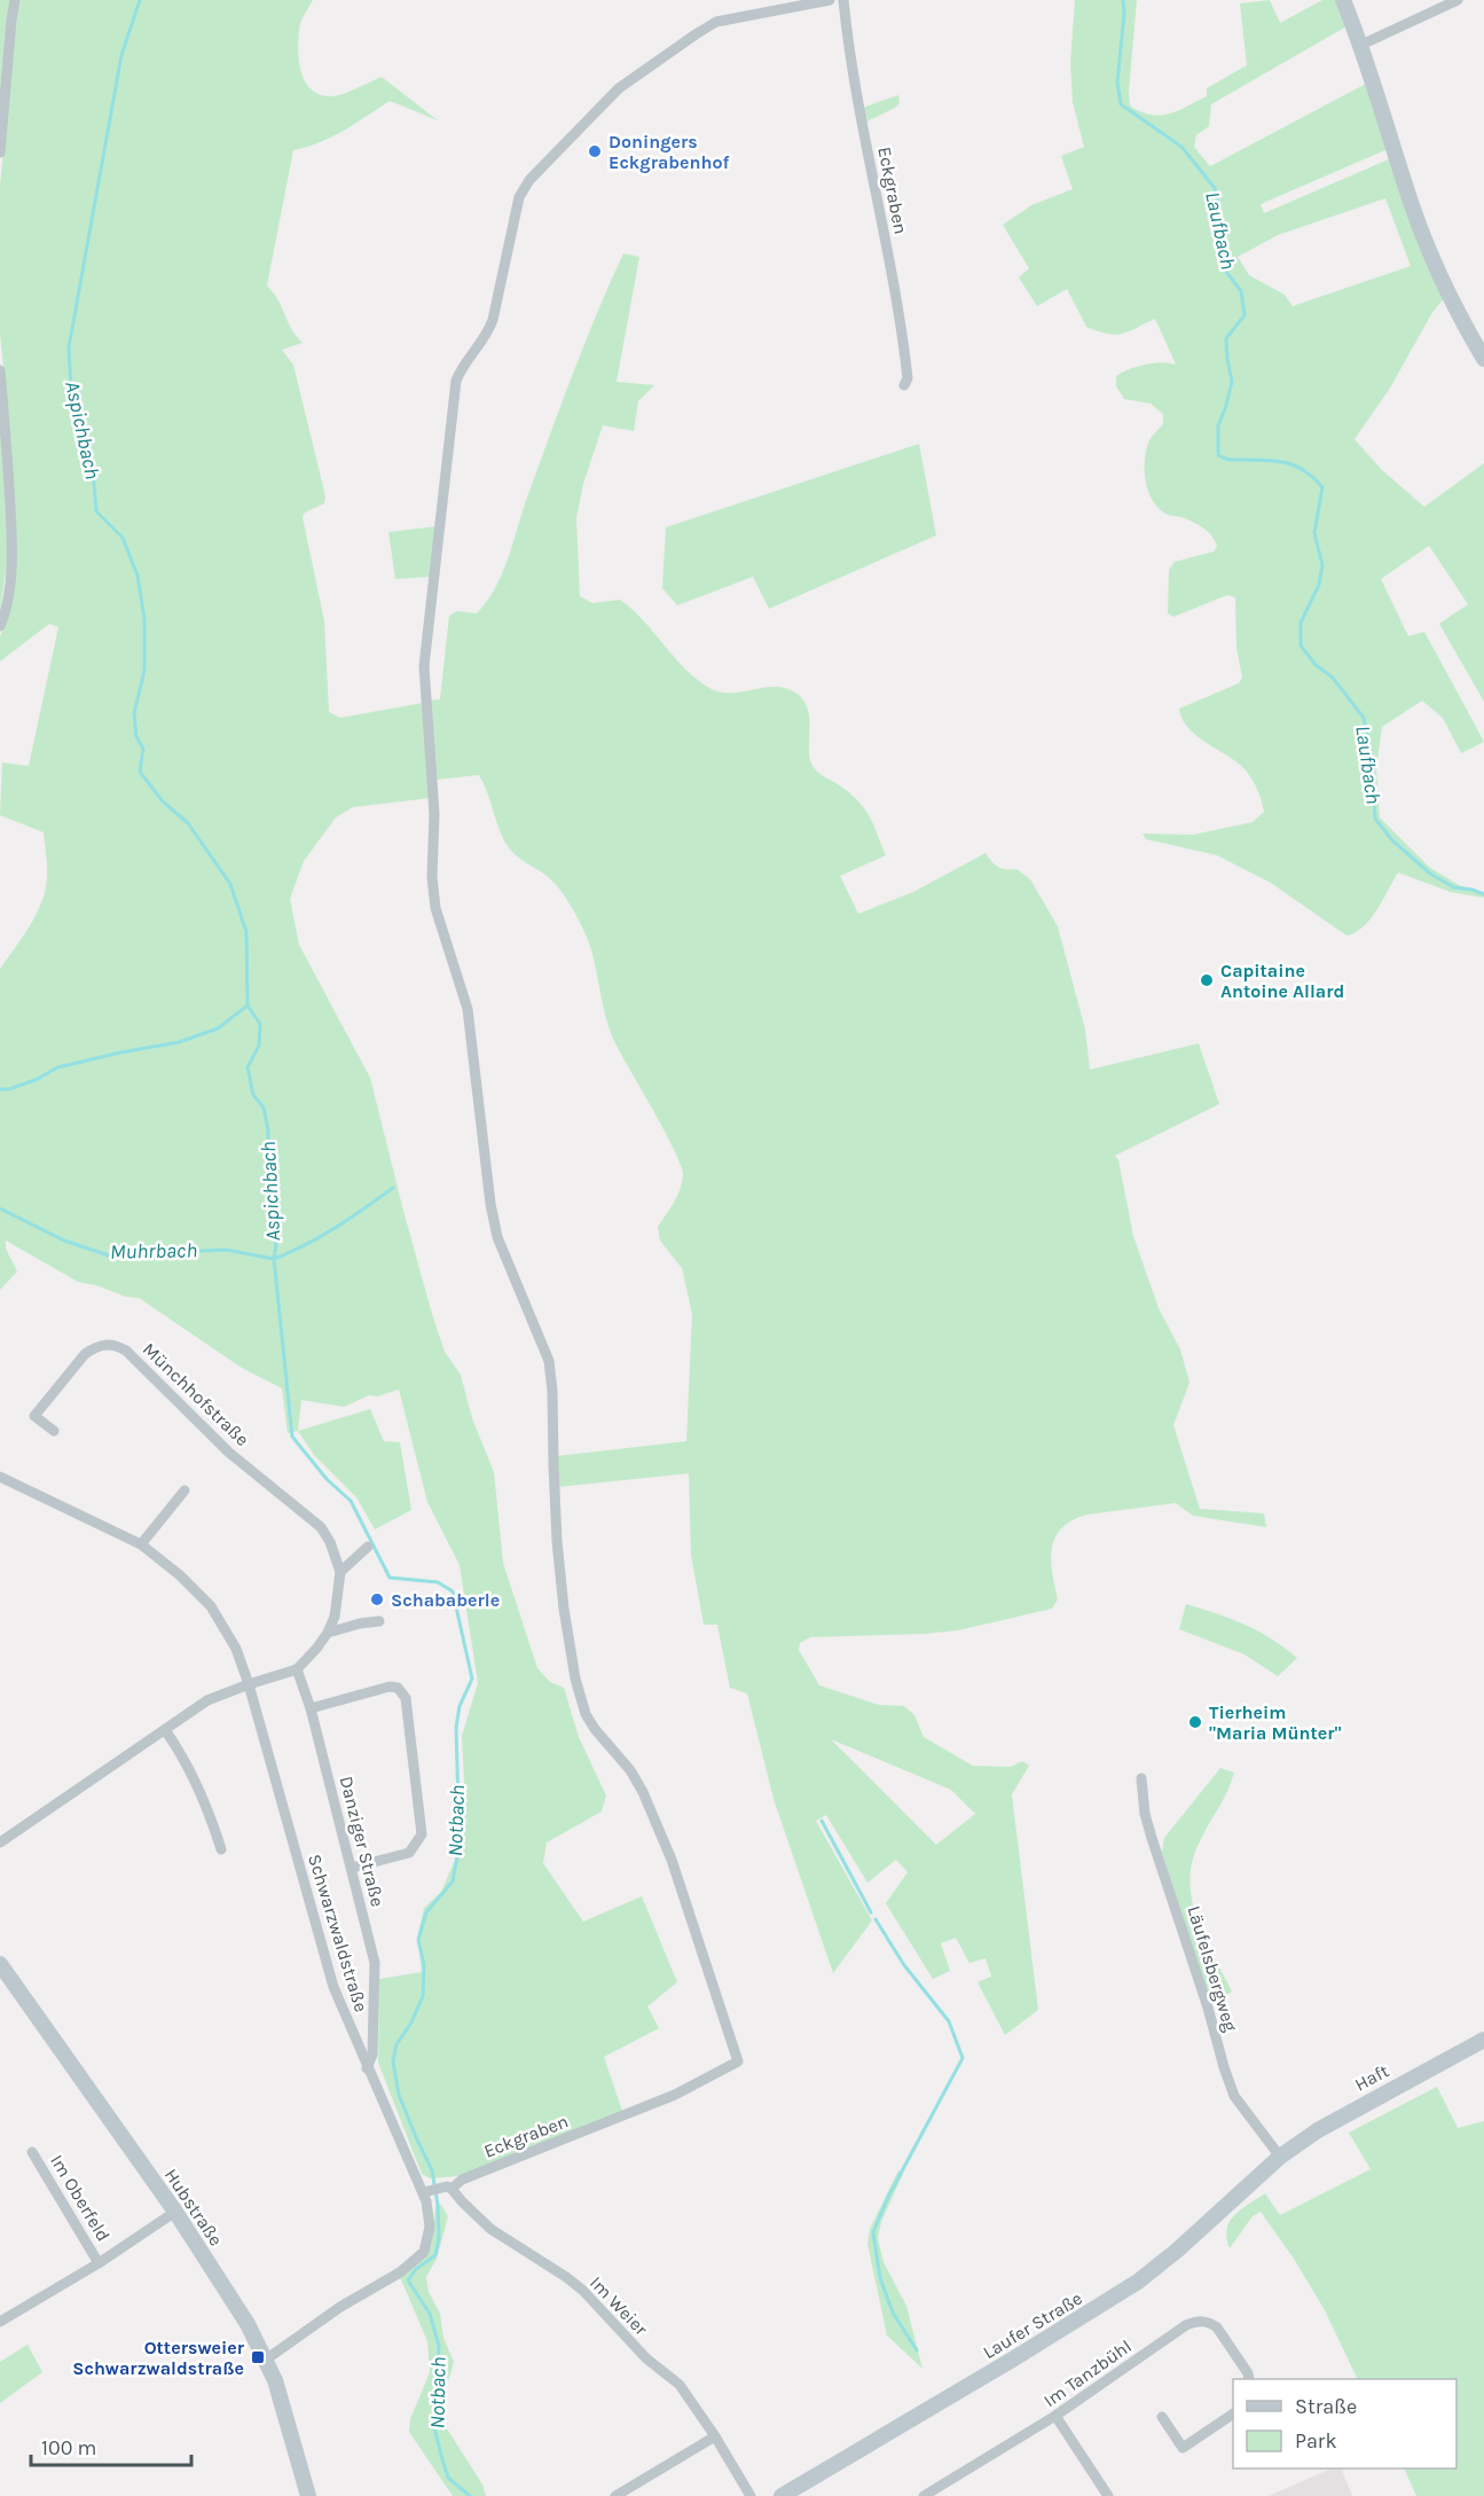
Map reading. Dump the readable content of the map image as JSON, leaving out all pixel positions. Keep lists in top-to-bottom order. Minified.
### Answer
{"streets":{"main road":["Haft","Hubstraße","Laufer Straße"],"street":["Eckgraben","Münchhofstraße","Danziger Straße","Schwarzwaldstraße","Läufelsbergweg","Im Oberfeld","Im Weier","Im Tanzbühl"]},"crossings":[["Eckgraben","Im Weier"],["Münchhofstraße","Danziger Straße"],["Danziger Straße","Schwarzwaldstraße"],["Schwarzwaldstraße","Hubstraße"],["Läufelsbergweg","Haft"],["Läufelsbergweg","Laufer Straße"],["Haft","Laufer Straße"],["Im Oberfeld","Hubstraße"]],"water":["Laufbach","Aspichbach","Muhrbach","Notbach"],"places":{"other":["Doningers Eckgrabenhof","Capitaine Antoine Allard","Schababerle","Tierheim \"Maria Münter\""],"transit":["Ottersweier Schwarzwaldstraße"]},"legend":["Straße","Park"],"scale_bar":"100 m"}
